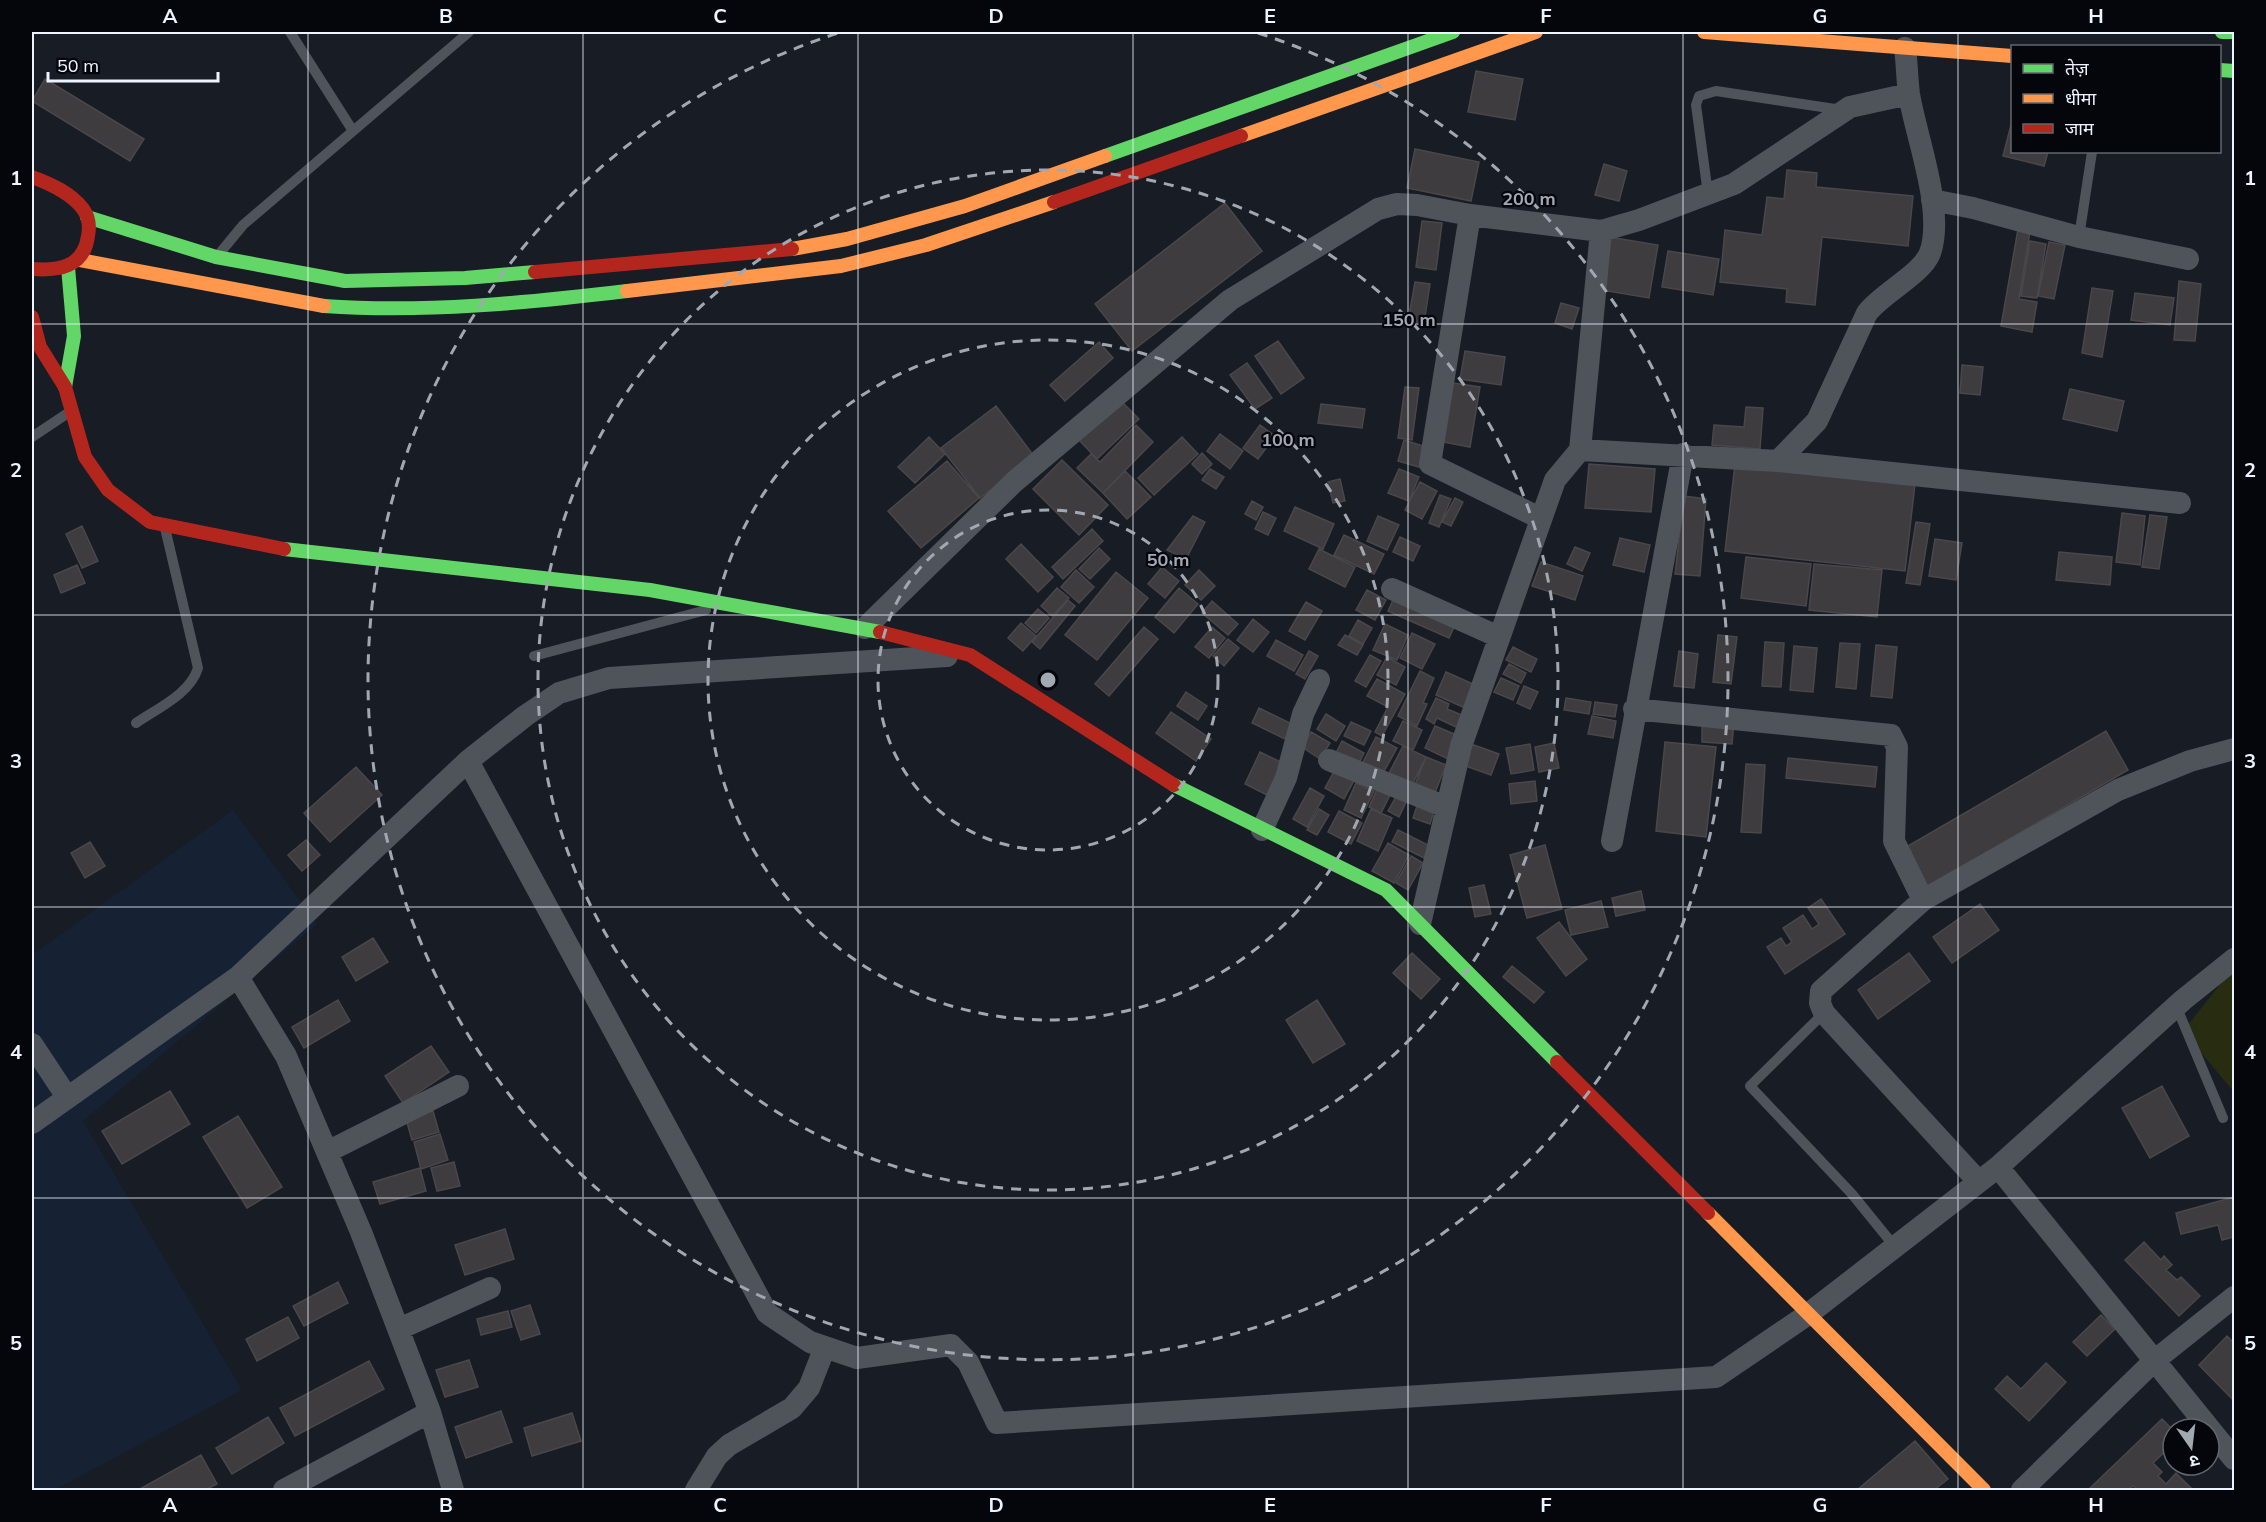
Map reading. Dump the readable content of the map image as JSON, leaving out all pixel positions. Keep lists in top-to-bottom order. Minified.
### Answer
{"legend":["तेज़","धीमा","जाम"],"scale_bar":"50 m","north":"bottom","grid":{"columns":["A","B","C","D","E","F","G","H"],"rows":["1","2","3","4","5"]},"rings":["200 m","150 m","100 m","50 m"]}
